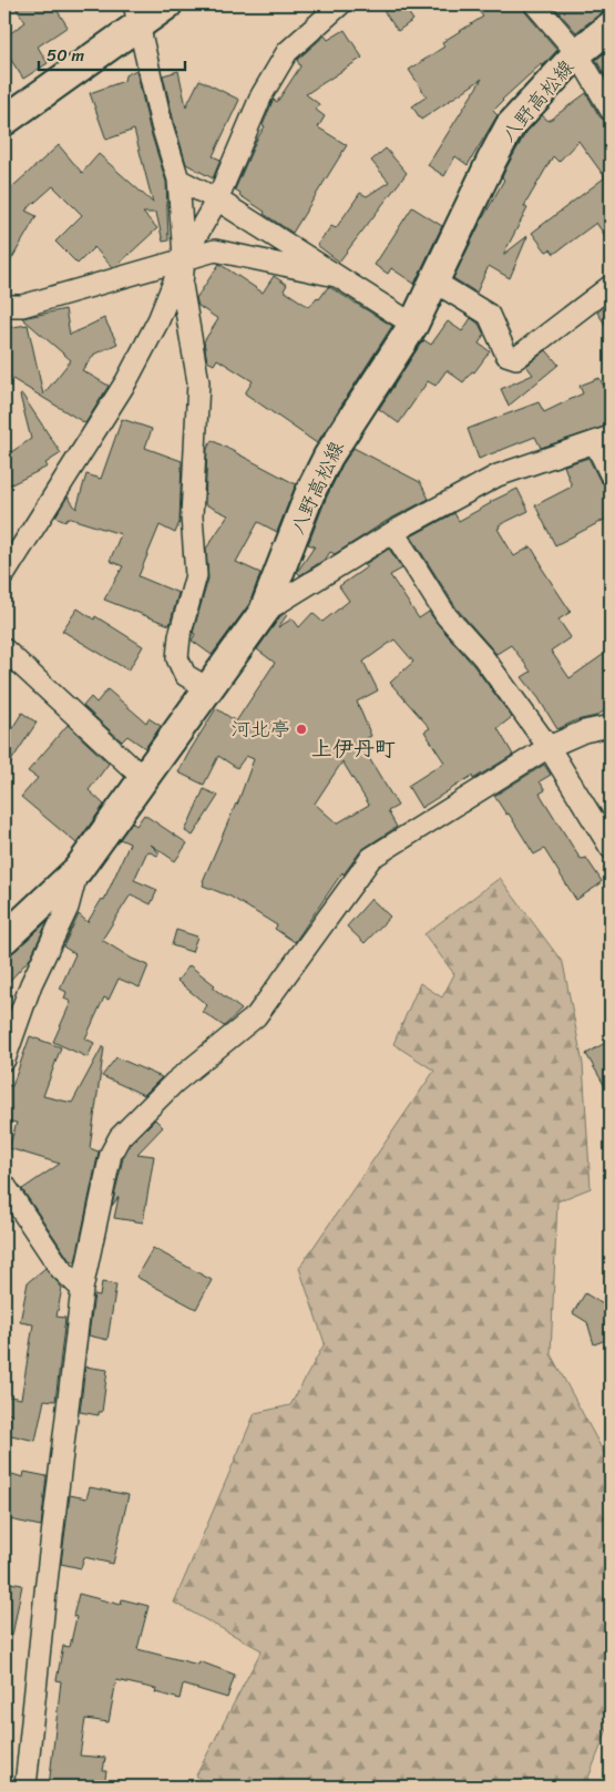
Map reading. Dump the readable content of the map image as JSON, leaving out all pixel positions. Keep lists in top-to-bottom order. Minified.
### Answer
{"streets":{"main road":["八野高松線"]},"districts":["上伊丹町"],"places":["河北亭"],"scale_bar":"50 m"}
